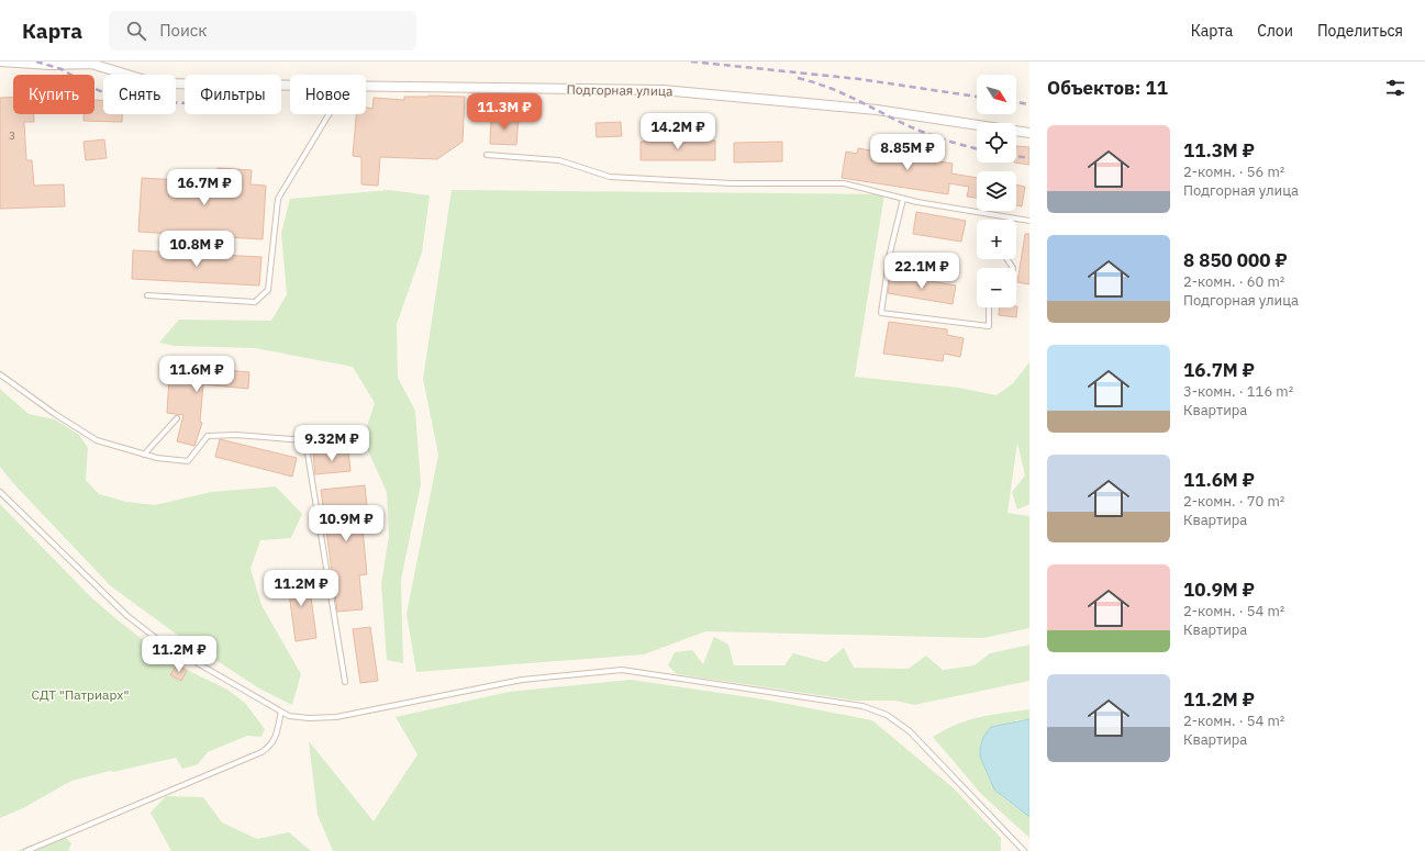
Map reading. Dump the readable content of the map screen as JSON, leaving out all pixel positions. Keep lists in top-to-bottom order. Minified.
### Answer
{"streets":{"street":["Подгорная улица"]},"parks":["СДТ \"Патриарх\""],"house_numbers":["3"],"north":"bottom right","page":{"header":"Карта","search":"Поиск","nav":["Карта","Слои","Поделиться"],"heading":"Объектов: 11","map_buttons":["+","−"],"chip":["Купить","Снять","Фильтры","Новое"],"price":["11.3M ₽","14.2M ₽","8.85M ₽","16.7M ₽","10.8M ₽","22.1M ₽","11.6M ₽","9.32M ₽","10.9M ₽","11.2M ₽","11.2M ₽"],"list":[{"name":"11.3M ₽","note":"2-комн. · 56 m² · Подгорная улица"},{"name":"8 850 000 ₽","note":"2-комн. · 60 m² · Подгорная улица"},{"name":"16.7M ₽","note":"3-комн. · 116 m² · Квартира"},{"name":"11.6M ₽","note":"2-комн. · 70 m² · Квартира"},{"name":"10.9M ₽","note":"2-комн. · 54 m² · Квартира"},{"name":"11.2M ₽","note":"2-комн. · 54 m² · Квартира"}]}}
